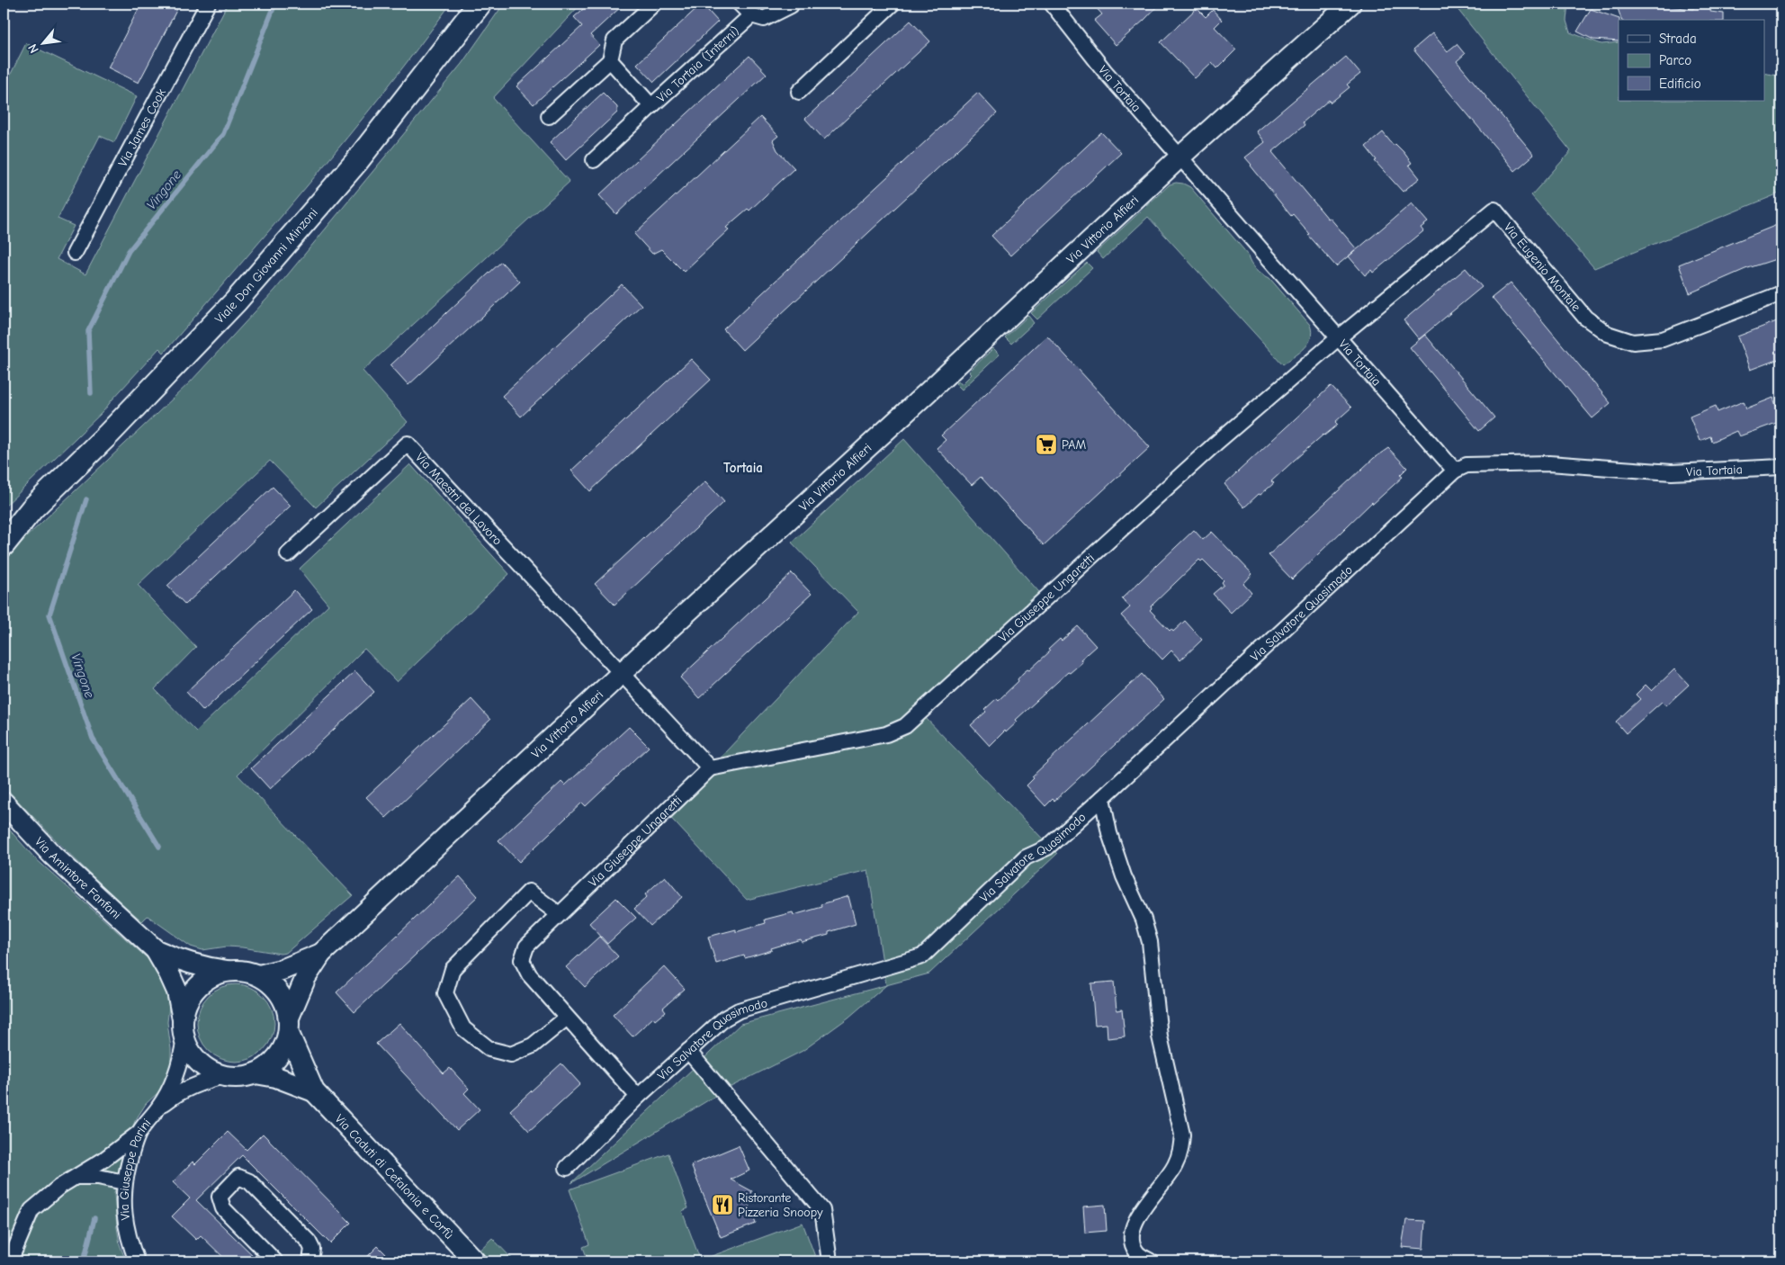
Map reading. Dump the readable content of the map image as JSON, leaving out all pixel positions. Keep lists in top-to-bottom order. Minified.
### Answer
{"streets":{"main road":["Viale Don Giovanni Minzoni"],"street":["Via Tortaia (Interni)","Via Tortaia","Via James Cook","Via Vittorio Alfieri","Via Eugenio Montale","Via Maestri del Lavoro","Via Giuseppe Ungaretti","Via Salvatore Quasimodo","Via Amintore Fanfani","Via Giuseppe Parini","Via Caduti di Cefalonia e Corfù"]},"crossings":[["Via Tortaia","Via Vittorio Alfieri"],["Via Tortaia","Via Eugenio Montale"],["Via Tortaia","Via Giuseppe Ungaretti"],["Via Tortaia","Via Salvatore Quasimodo"],["Via Vittorio Alfieri","Via Maestri del Lavoro"],["Via Vittorio Alfieri","Via Amintore Fanfani"],["Via Vittorio Alfieri","Via Giuseppe Parini"],["Via Vittorio Alfieri","Via Caduti di Cefalonia e Corfù"],["Via Eugenio Montale","Via Giuseppe Ungaretti"],["Via Giuseppe Ungaretti","Via Salvatore Quasimodo"],["Via Amintore Fanfani","Via Giuseppe Parini"],["Via Amintore Fanfani","Via Caduti di Cefalonia e Corfù"],["Via Giuseppe Parini","Via Caduti di Cefalonia e Corfù"]],"districts":["Tortaia"],"water":["Vingone"],"places":{"supermarket":["PAM"],"restaurant":["Ristorante Pizzeria Snoopy"]},"legend":["Strada","Parco","Edificio"],"north":"bottom left"}
